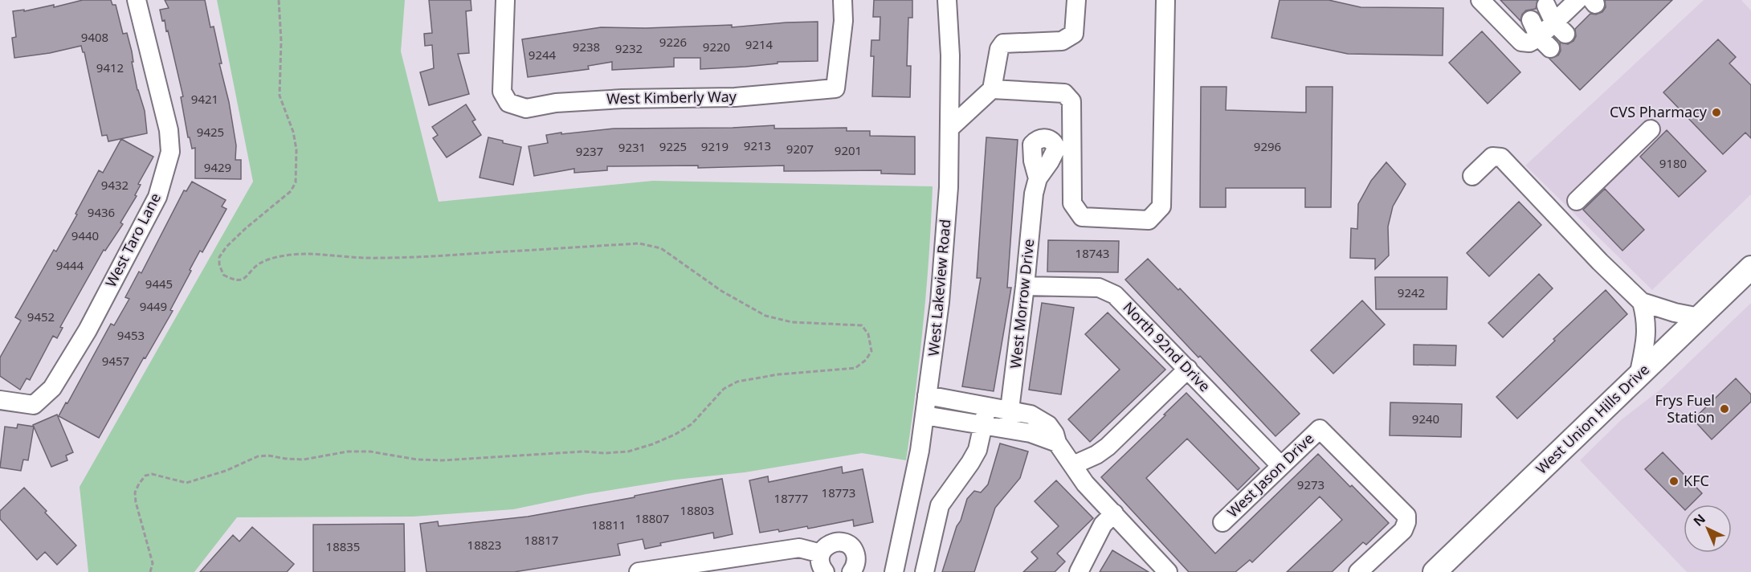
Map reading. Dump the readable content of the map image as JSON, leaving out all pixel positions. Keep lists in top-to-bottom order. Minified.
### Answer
{"streets":{"main road":["West Union Hills Drive"],"street":["West Kimberly Way","West Taro Lane","West Lakeview Road","West Morrow Drive","North 92nd Drive","West Jason Drive"]},"crossings":[["West Morrow Drive","North 92nd Drive"],["North 92nd Drive","West Jason Drive"]],"places":["CVS Pharmacy","Frys Fuel Station","KFC"],"house_numbers":["9408","9226","9214","9238","9220","9232","9244","9412","9421","9425","9213","9225","9219","9296","9231","9207","9201","9237","9180","9429","9432","9436","9440","18743","9444","9445","9242","9449","9452","9453","9457","9240","9273","18773","18777","18803","18807","18811","18817","18823","18835"],"north":"top left"}
